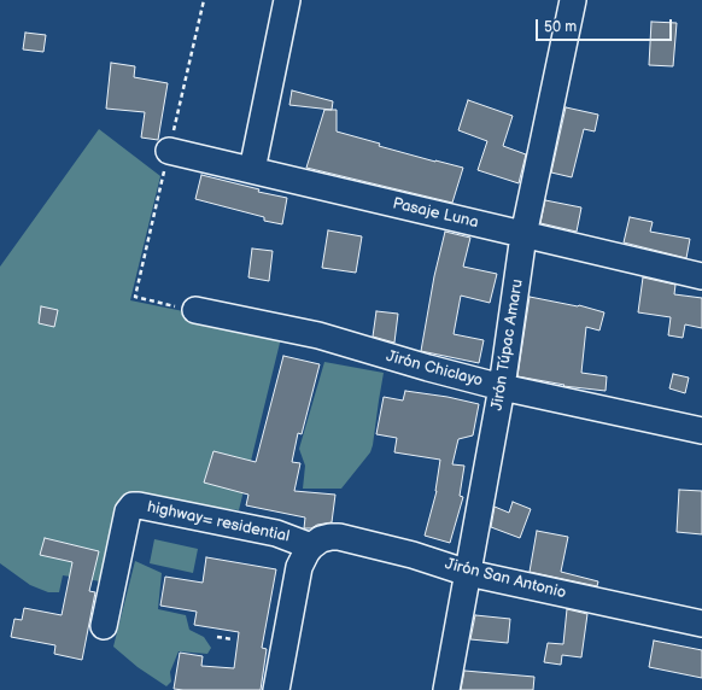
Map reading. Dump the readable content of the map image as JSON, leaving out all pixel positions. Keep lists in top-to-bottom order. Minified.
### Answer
{"streets":{"street":["Pasaje Luna","Jirón Túpac Amaru","Jirón Chiclayo","highway= residential","Jirón San Antonio"]},"crossings":[["Pasaje Luna","Jirón Túpac Amaru"],["Jirón Túpac Amaru","Jirón Chiclayo"],["Jirón Túpac Amaru","Jirón San Antonio"],["highway= residential","Jirón San Antonio"]],"scale_bar":"50 m"}
